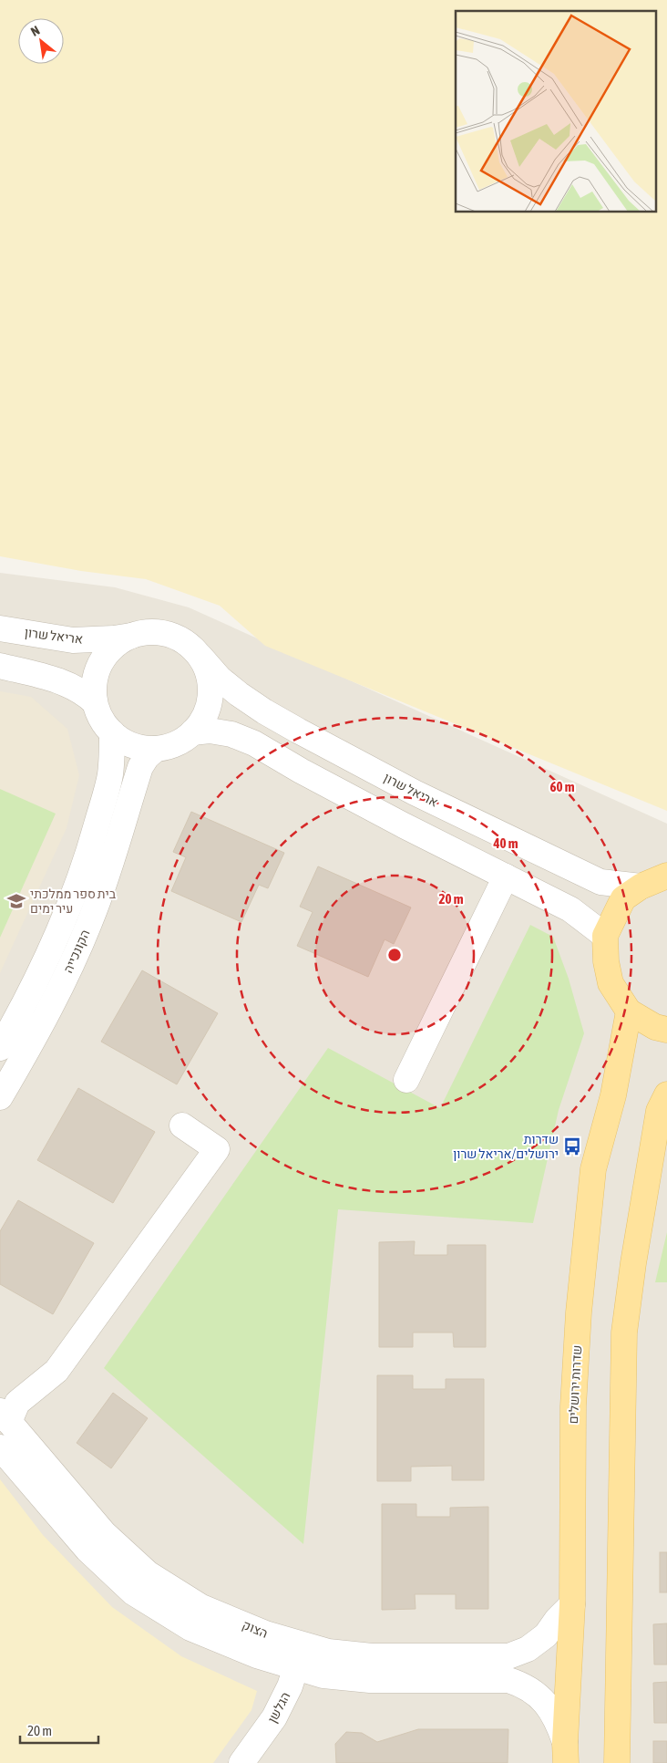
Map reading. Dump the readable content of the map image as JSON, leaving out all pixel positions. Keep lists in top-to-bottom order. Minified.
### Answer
{"streets":{"main road":["שדרות ירושלים"],"street":["אריאל שרון","הקונכייה","הצוק","הגלשן"]},"crossings":[["אריאל שרון","הקונכייה"],["שדרות ירושלים","הצוק"],["הצוק","הגלשן"]],"places":{"school or university":["בית ספר ממלכתי עיר ימים"],"bus stop":["שדרות ירושלים/אריאל שרון"]},"scale_bar":"20 m","north":"top left","rings":["60 m","40 m","20 m"]}
